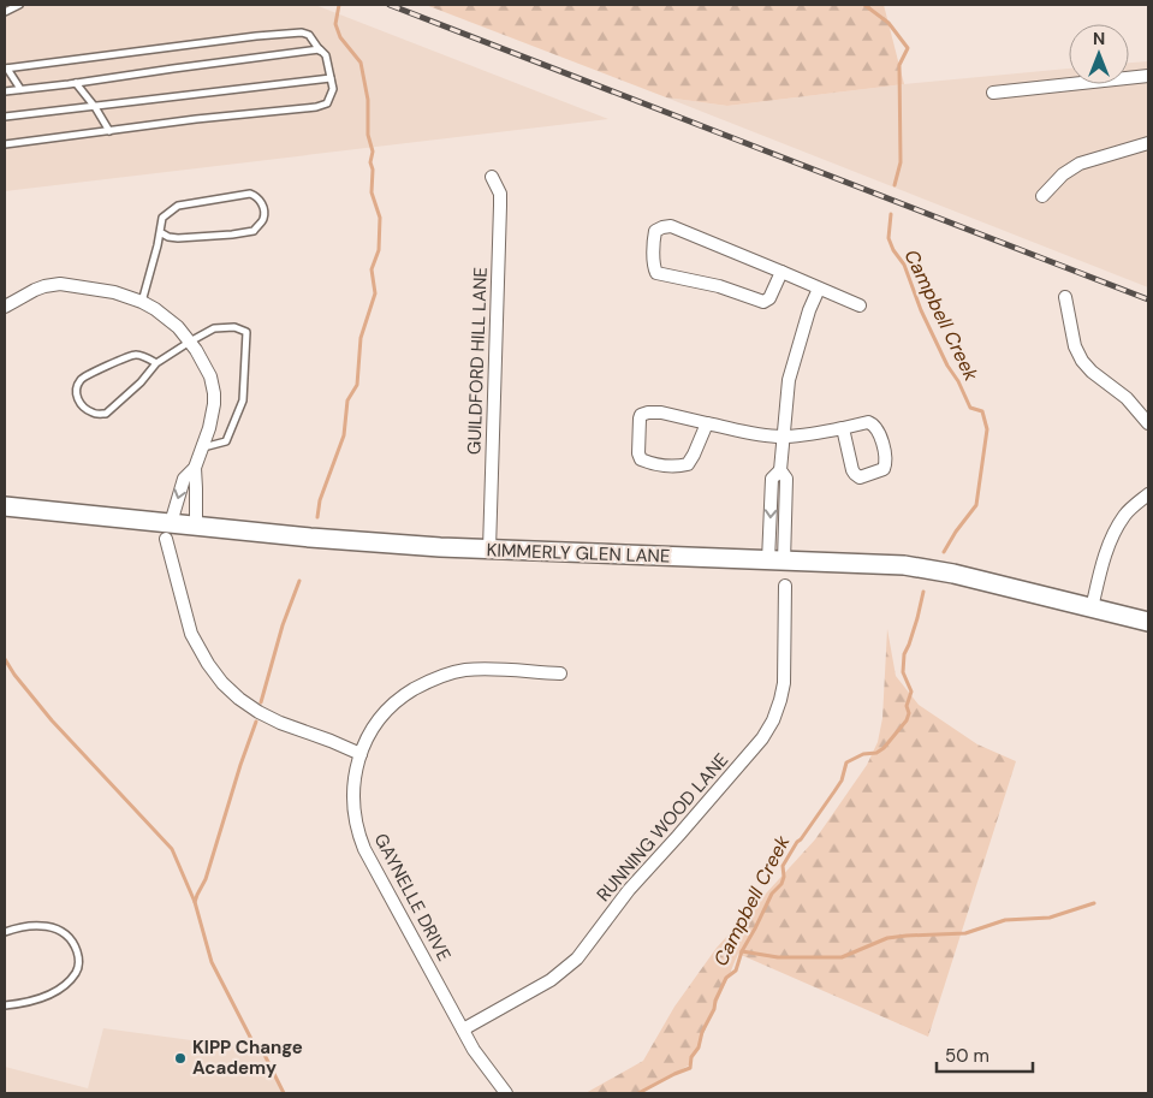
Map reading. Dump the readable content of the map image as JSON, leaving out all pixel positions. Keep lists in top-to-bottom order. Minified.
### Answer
{"streets":{"street":["GUILDFORD HILL LANE","KIMMERLY GLEN LANE","RUNNING WOOD LANE","GAYNELLE DRIVE"]},"crossings":[["GUILDFORD HILL LANE","KIMMERLY GLEN LANE"],["RUNNING WOOD LANE","GAYNELLE DRIVE"]],"water":["Campbell Creek"],"places":["KIPP Change Academy"],"scale_bar":"50 m","north":"top"}
